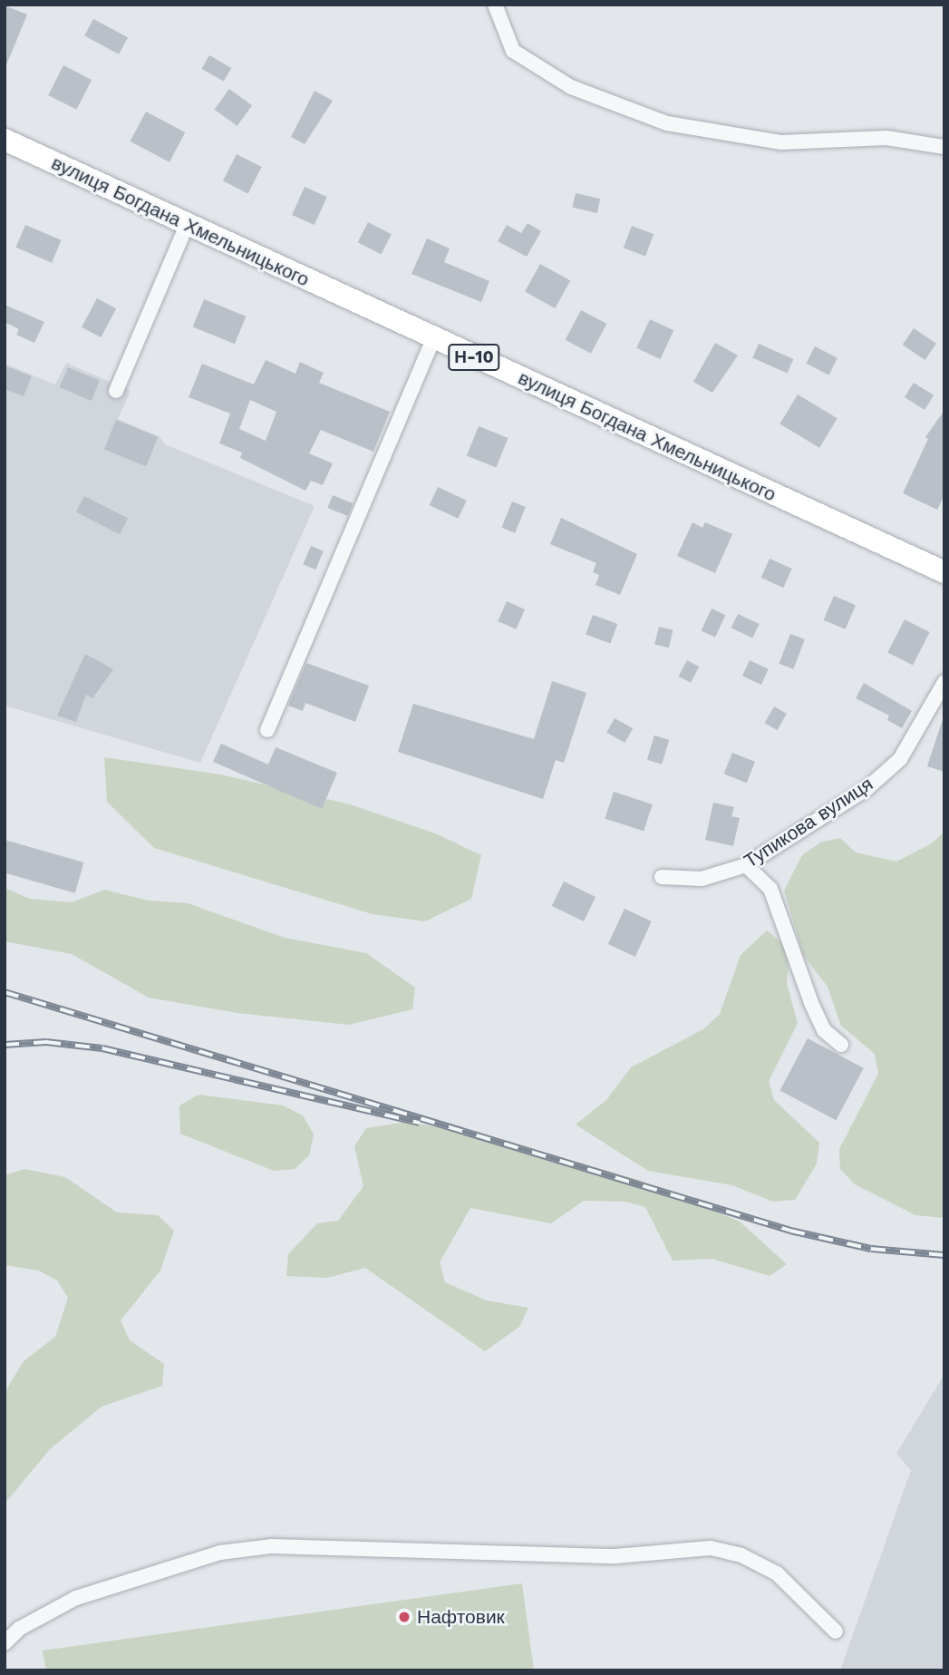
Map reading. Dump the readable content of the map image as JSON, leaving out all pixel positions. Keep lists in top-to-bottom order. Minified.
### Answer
{"streets":{"main road":["вулиця Богдана Хмельницького","Н-10"],"street":["Тупикова вулиця"]},"places":["Нафтовик"]}
